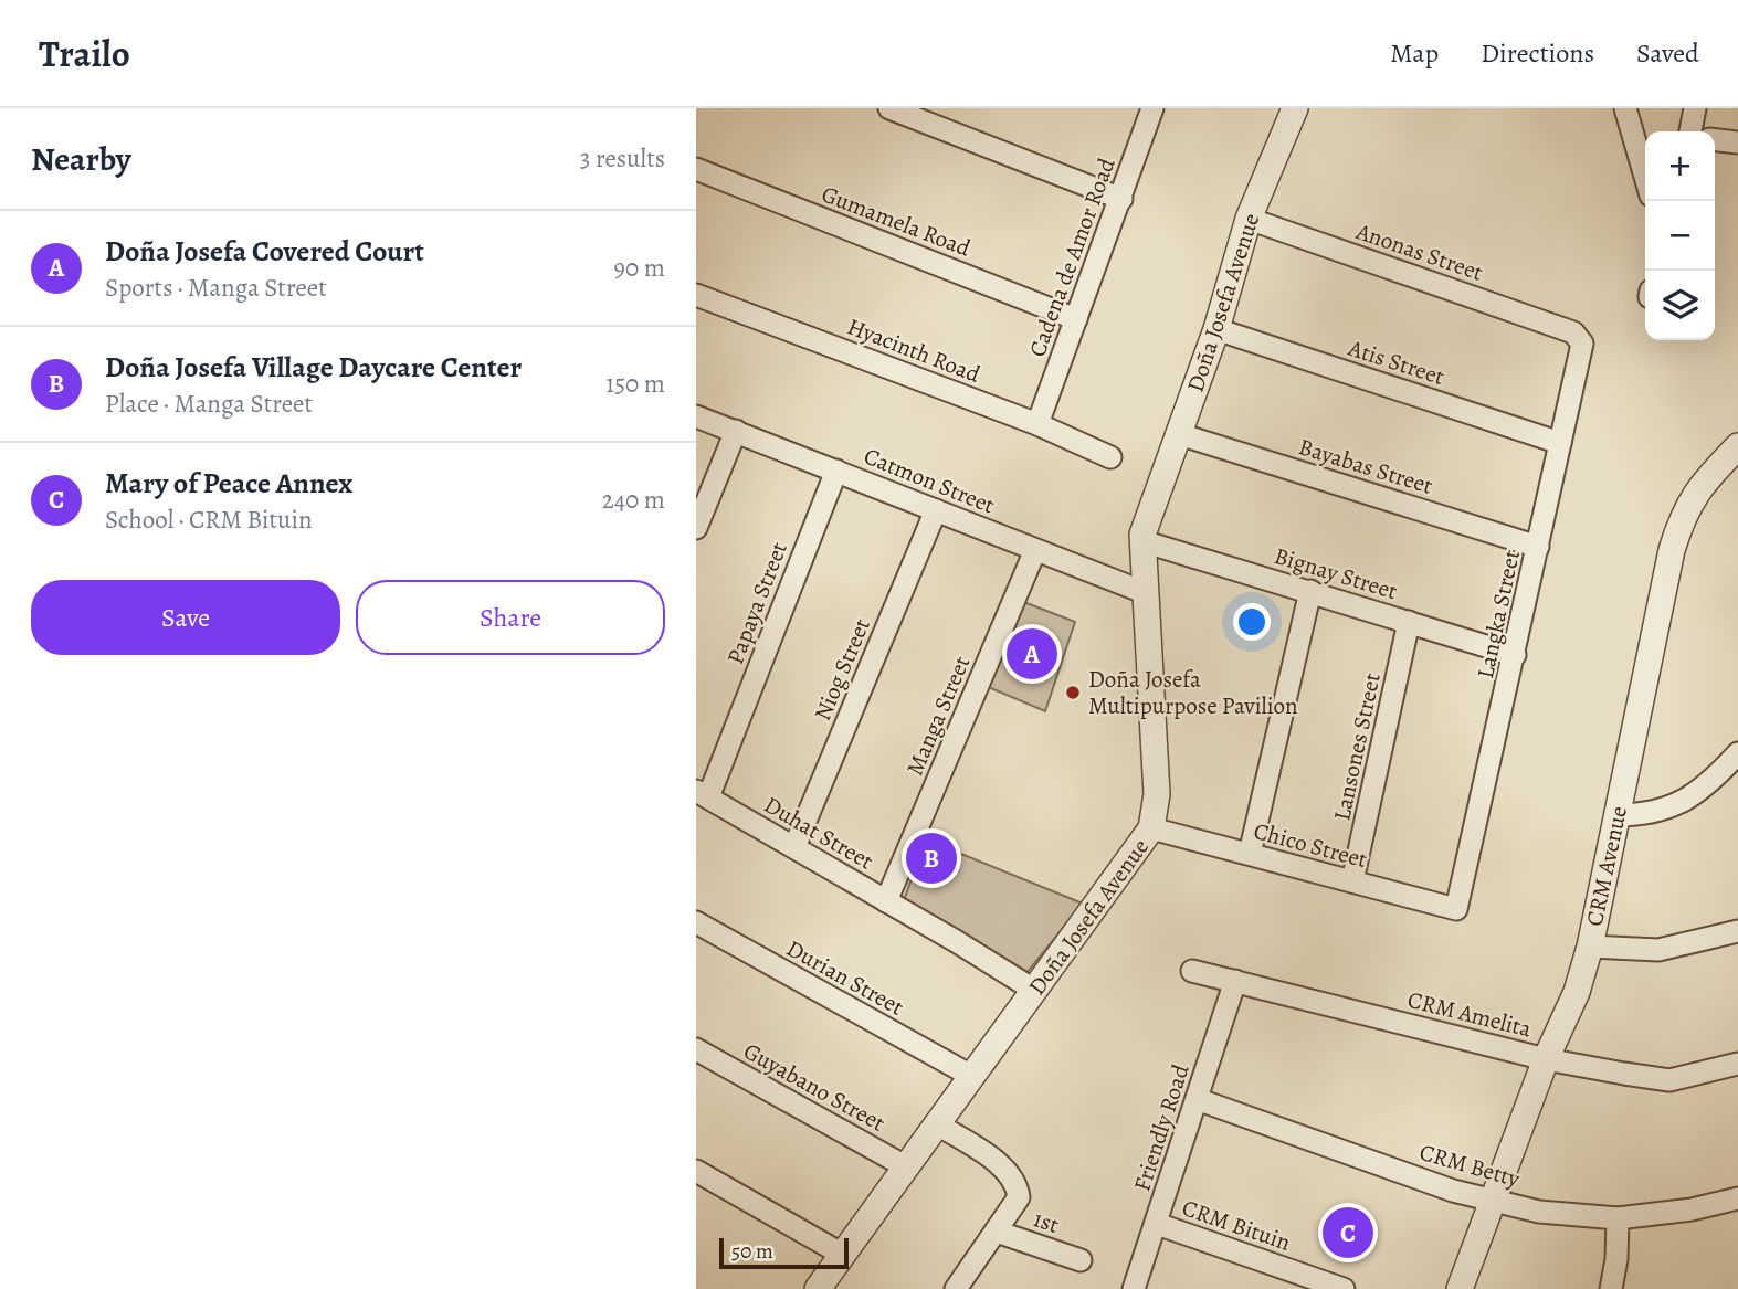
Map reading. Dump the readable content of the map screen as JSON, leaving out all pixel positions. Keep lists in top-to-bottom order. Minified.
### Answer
{"streets":{"street":["Gumamela Road","Anonas Street","Cadena de Amor Road","Doña Josefa Avenue","Hyacinth Road","Atis Street","Bayabas Street","Catmon Street","Bignay Street","Papaya Street","Langka Street","Niog Street","Manga Street","Lansones Street","Duhat Street","Chico Street","CRM Avenue","Durian Street","CRM Amelita","Guyabano Street","Friendly Road","CRM Betty","1st","CRM Bituin"]},"crossings":[["Gumamela Road","Cadena de Amor Road"],["Anonas Street","Doña Josefa Avenue"],["Anonas Street","Langka Street"],["Cadena de Amor Road","Hyacinth Road"],["Doña Josefa Avenue","Atis Street"],["Doña Josefa Avenue","Bayabas Street"],["Doña Josefa Avenue","Catmon Street"],["Doña Josefa Avenue","Bignay Street"],["Doña Josefa Avenue","Duhat Street"],["Doña Josefa Avenue","Chico Street"],["Doña Josefa Avenue","Durian Street"],["Doña Josefa Avenue","Guyabano Street"],["Atis Street","Langka Street"],["Bayabas Street","Langka Street"],["Catmon Street","Papaya Street"],["Catmon Street","Niog Street"],["Catmon Street","Manga Street"],["Bignay Street","Langka Street"],["Bignay Street","Lansones Street"],["Papaya Street","Duhat Street"],["Langka Street","Chico Street"],["Niog Street","Duhat Street"],["Manga Street","Duhat Street"],["Lansones Street","Chico Street"],["CRM Avenue","CRM Amelita"],["CRM Avenue","CRM Betty"],["CRM Amelita","Friendly Road"],["Friendly Road","CRM Betty"],["Friendly Road","CRM Bituin"]],"places":["Doña Josefa Multipurpose Pavilion"],"scale_bar":"50 m","page":{"header":"Trailo","nav":["Map","Directions","Saved"],"heading":["Nearby","3 results"],"map_buttons":["+","−"],"list":[{"mark":"A","name":"Doña Josefa Covered Court","note":"Sports · Manga Street","value":"90 m"},{"mark":"B","name":"Doña Josefa Village Daycare Center","note":"Place · Manga Street","value":"150 m"},{"mark":"C","name":"Mary of Peace Annex","note":"School · CRM Bituin","value":"240 m"}],"buttons":["Save","Share"],"pins":["A","B","C"],"scale":"50 m"}}
